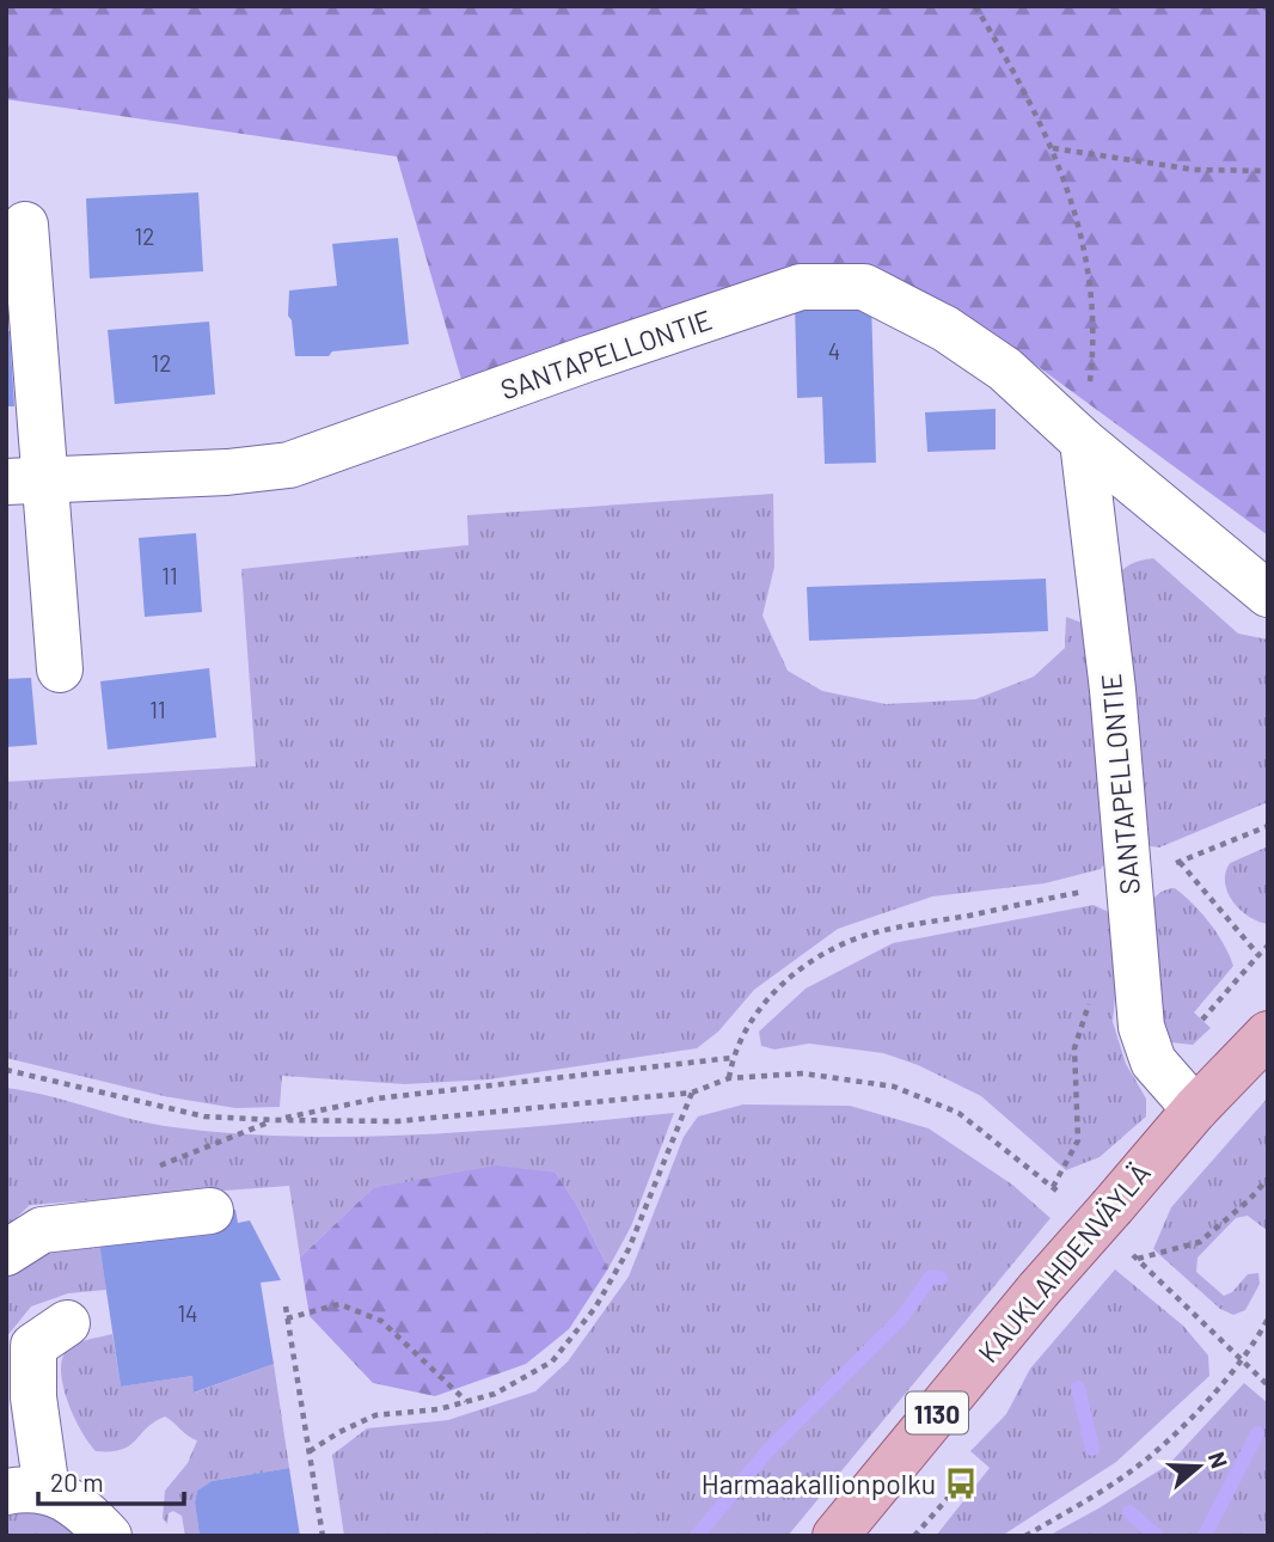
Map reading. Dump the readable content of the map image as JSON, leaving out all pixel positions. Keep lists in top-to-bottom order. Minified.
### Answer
{"streets":{"main road":["KAUKLAHDENVÄYLÄ","1130"],"street":["SANTAPELLONTIE"]},"crossings":[["SANTAPELLONTIE","KAUKLAHDENVÄYLÄ"]],"places":{"bus stop":["Harmaakallionpolku"]},"house_numbers":["12","4","12","11","11","14"],"scale_bar":"20 m","north":"right"}
